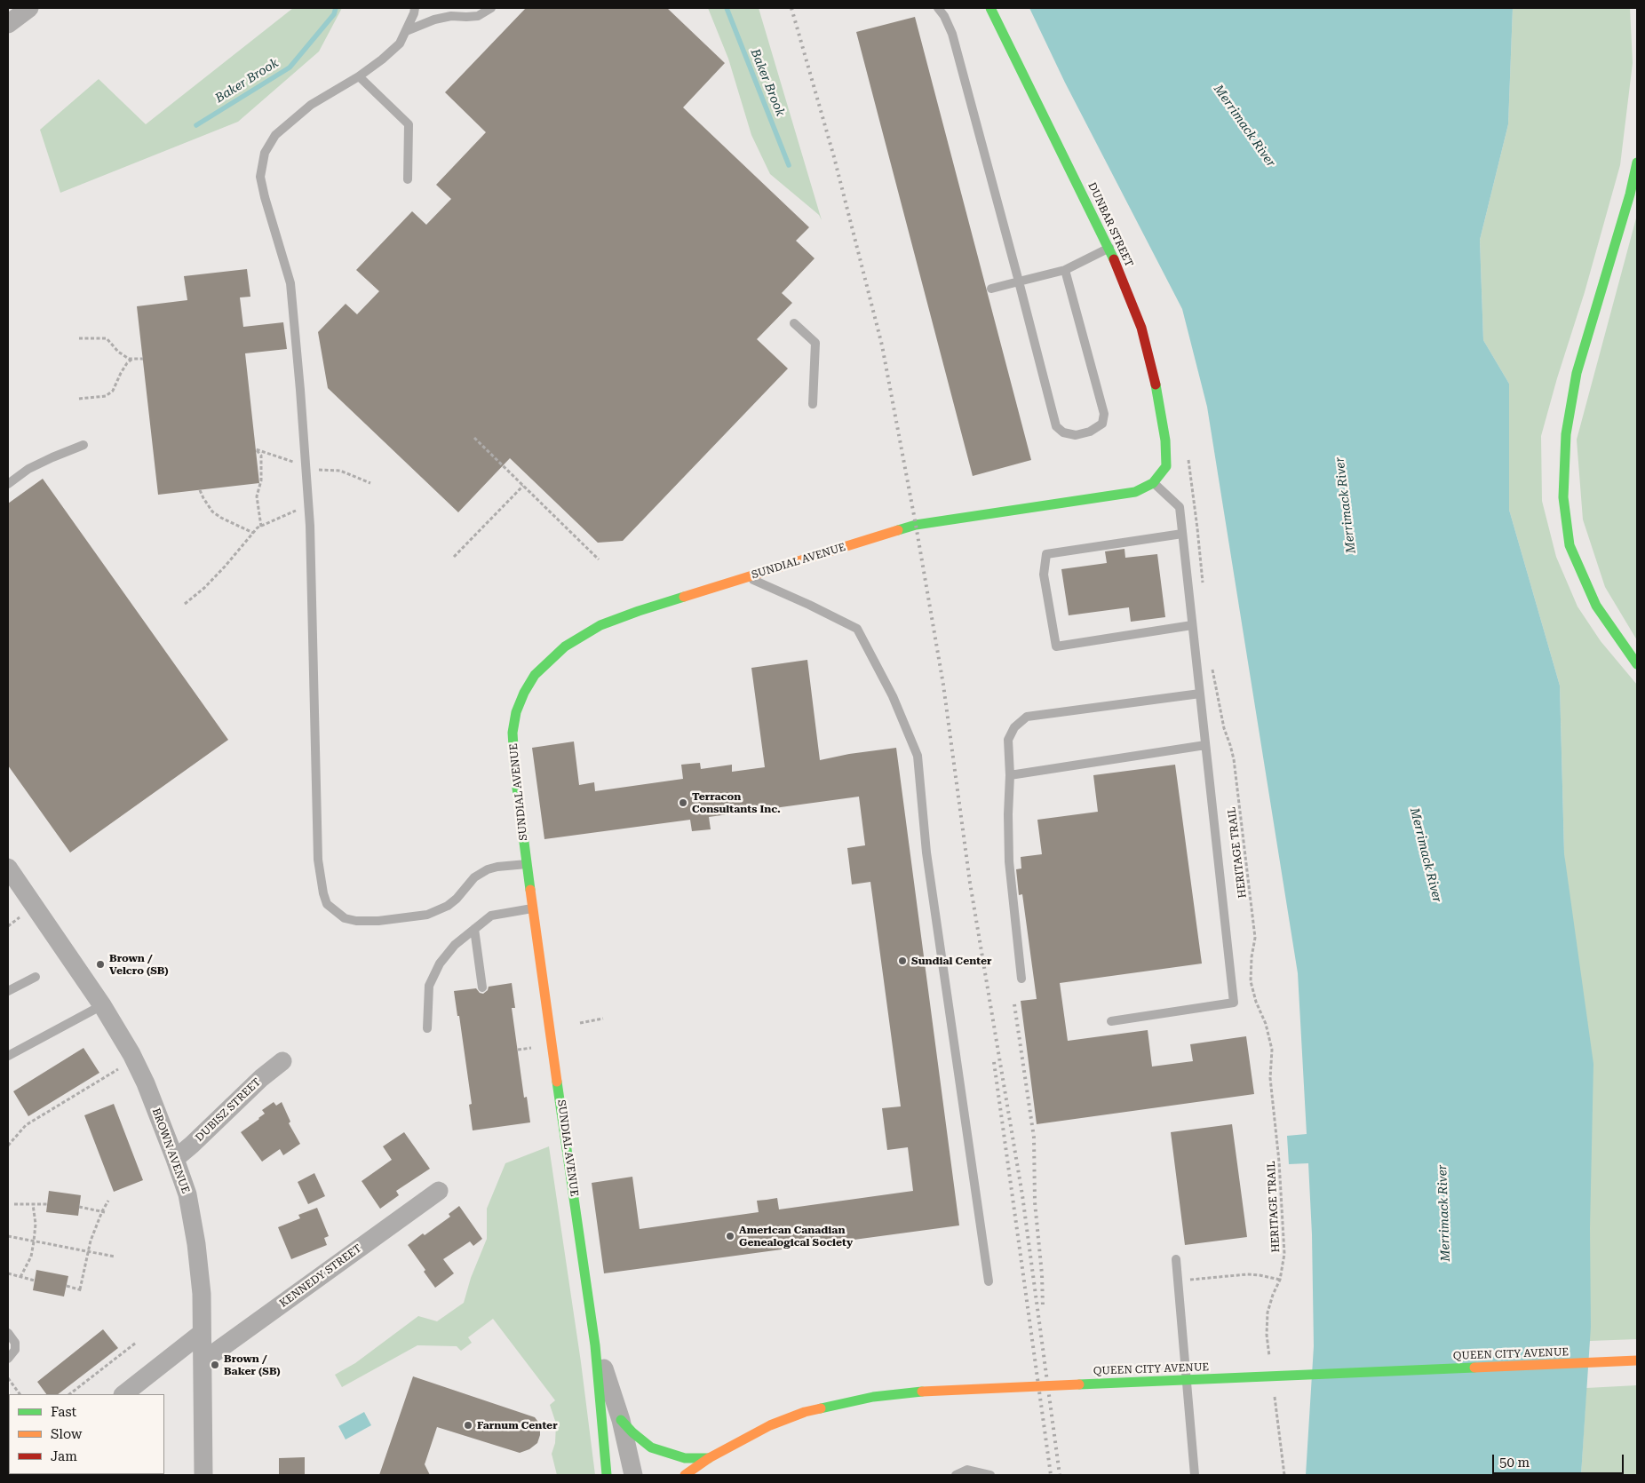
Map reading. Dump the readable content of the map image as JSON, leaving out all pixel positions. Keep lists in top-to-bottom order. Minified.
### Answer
{"streets":{"main road":["DUNBAR STREET","SUNDIAL AVENUE","QUEEN CITY AVENUE"],"street":["DUBISZ STREET","BROWN AVENUE","KENNEDY STREET"],"path":["HERITAGE TRAIL"]},"crossings":[["DUNBAR STREET","SUNDIAL AVENUE"],["DUBISZ STREET","BROWN AVENUE"],["BROWN AVENUE","KENNEDY STREET"]],"water":["Baker Brook","Merrimack River"],"places":["Terracon Consultants Inc.","Sundial Center","Brown / Velcro (SB)","American Canadian Genealogical Society","Brown / Baker (SB)","Farnum Center"],"legend":["Fast","Slow","Jam"],"scale_bar":"50 m"}
